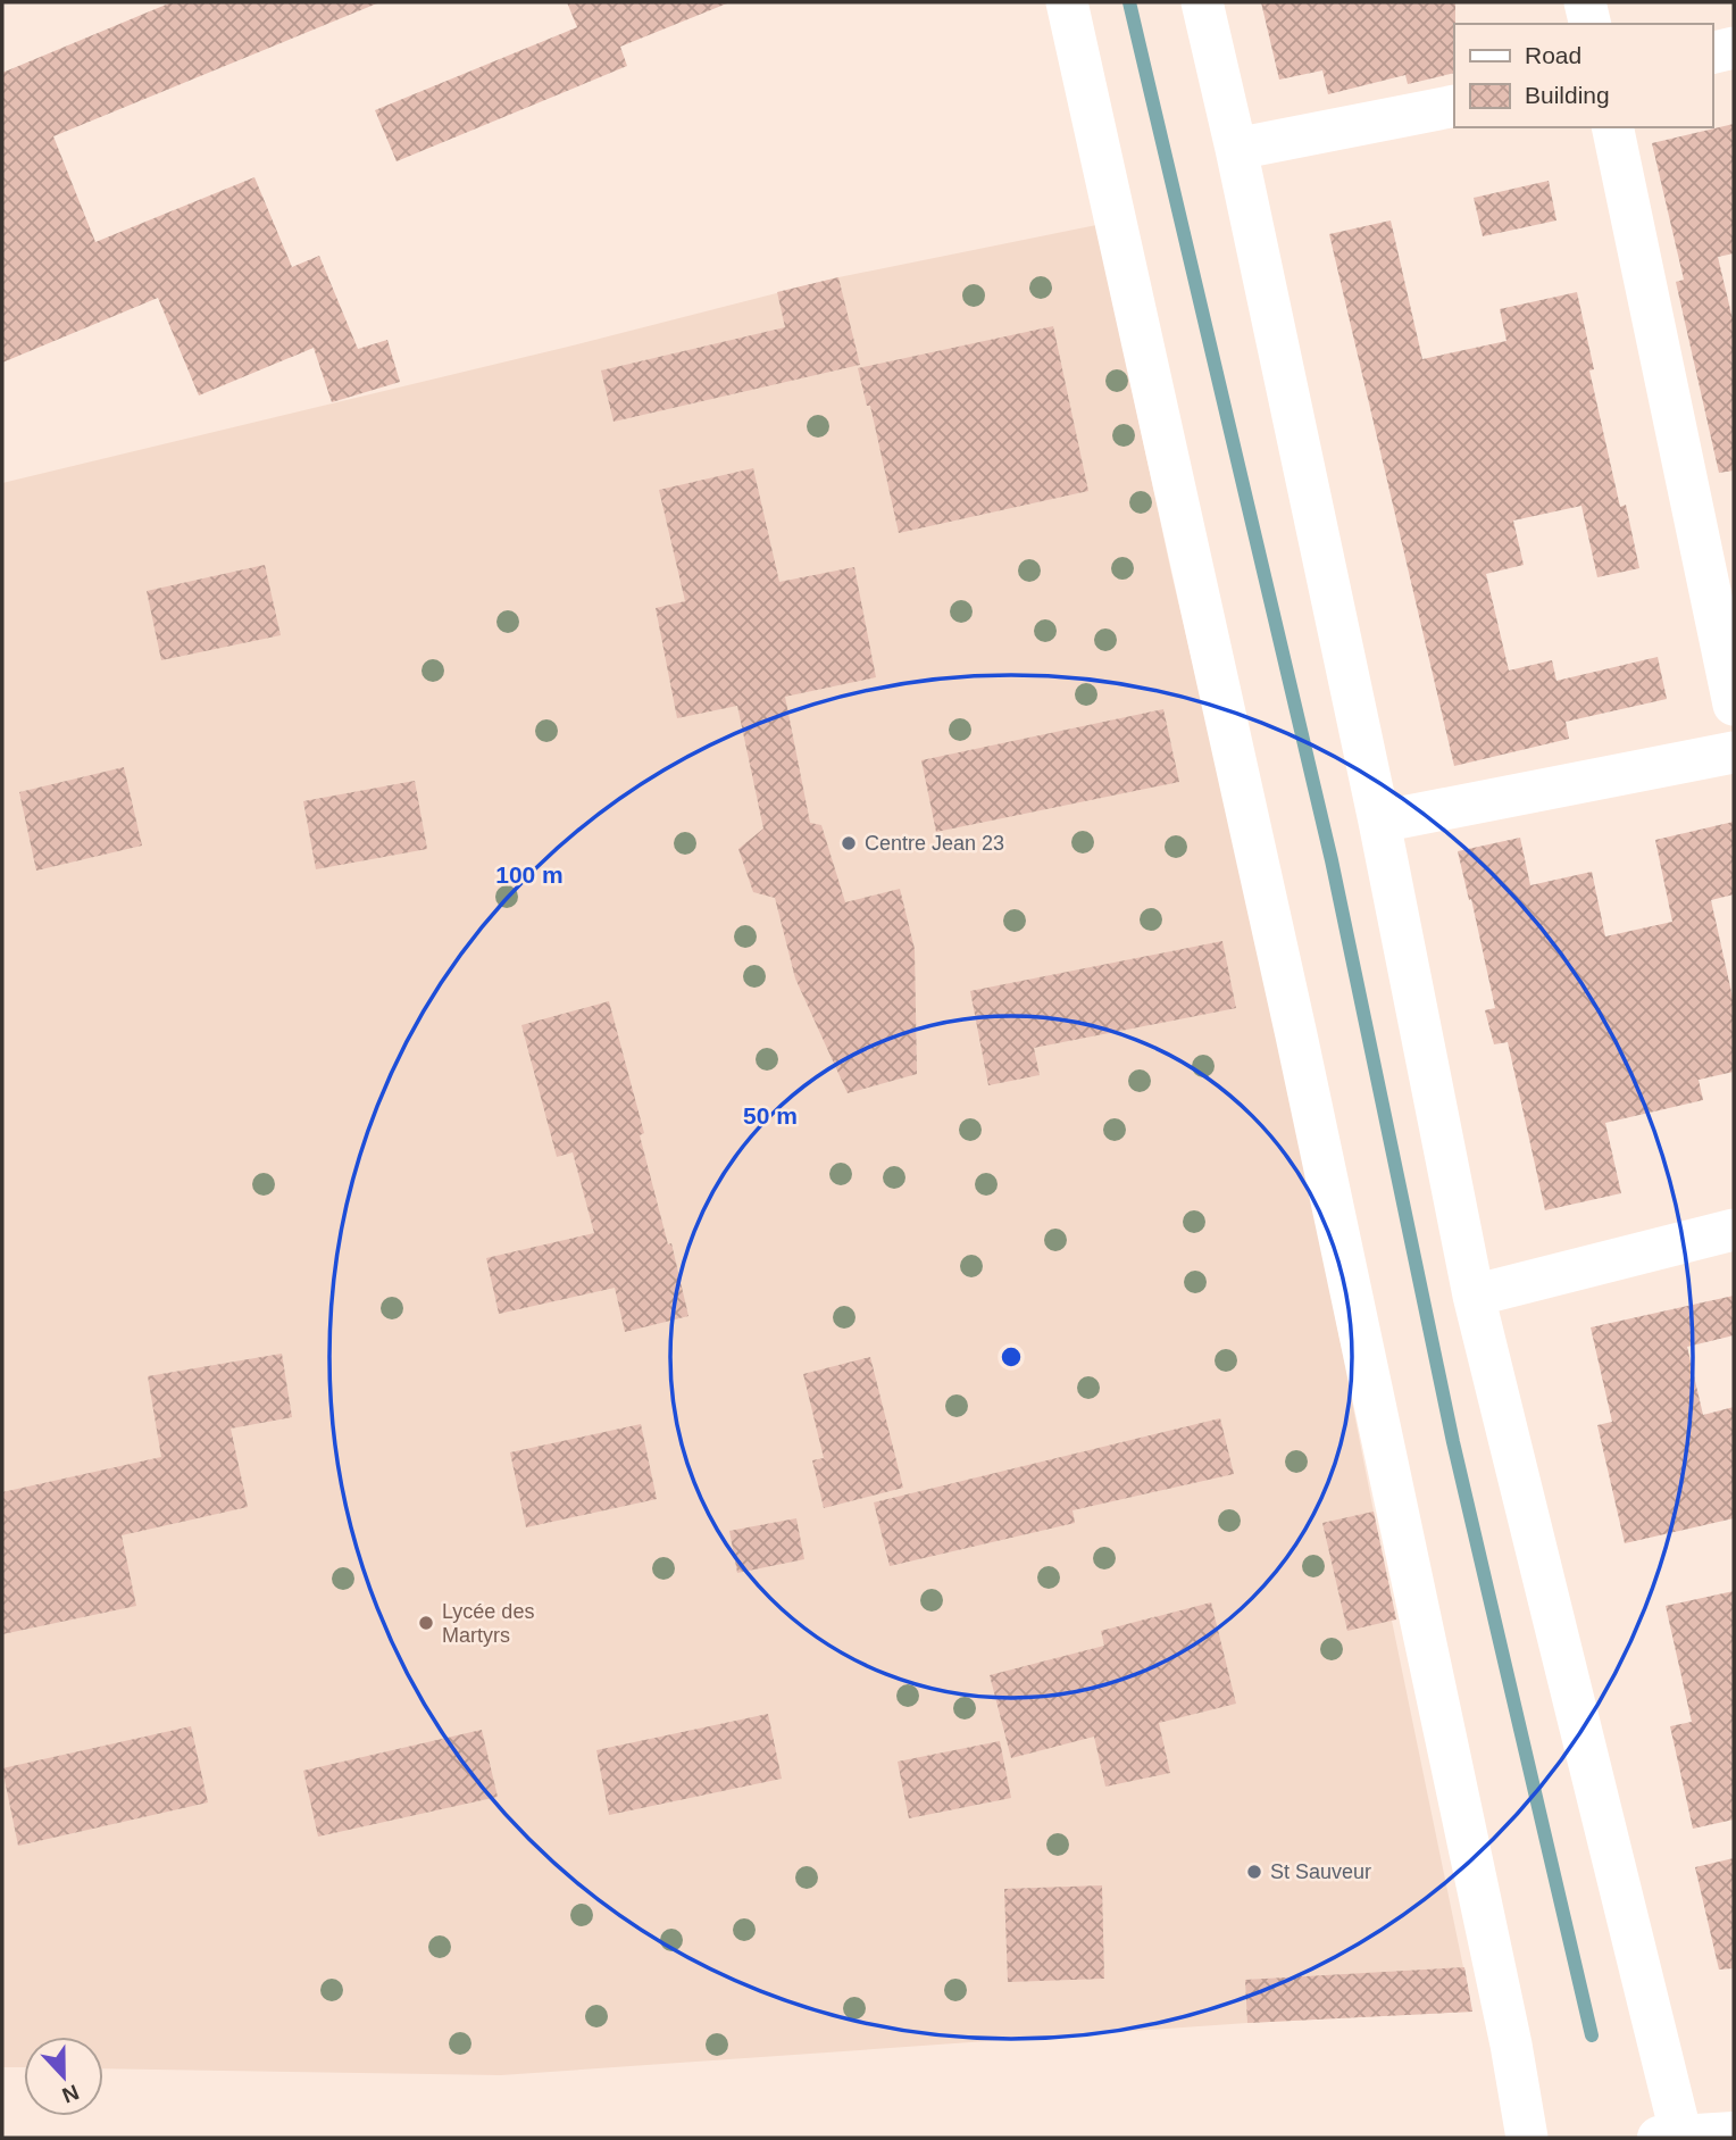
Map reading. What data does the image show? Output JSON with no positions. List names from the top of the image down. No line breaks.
{"places":["Centre Jean 23","Lycée des Martyrs","St Sauveur"],"legend":["Road","Building"],"north":"bottom","rings":["100 m","50 m"]}
